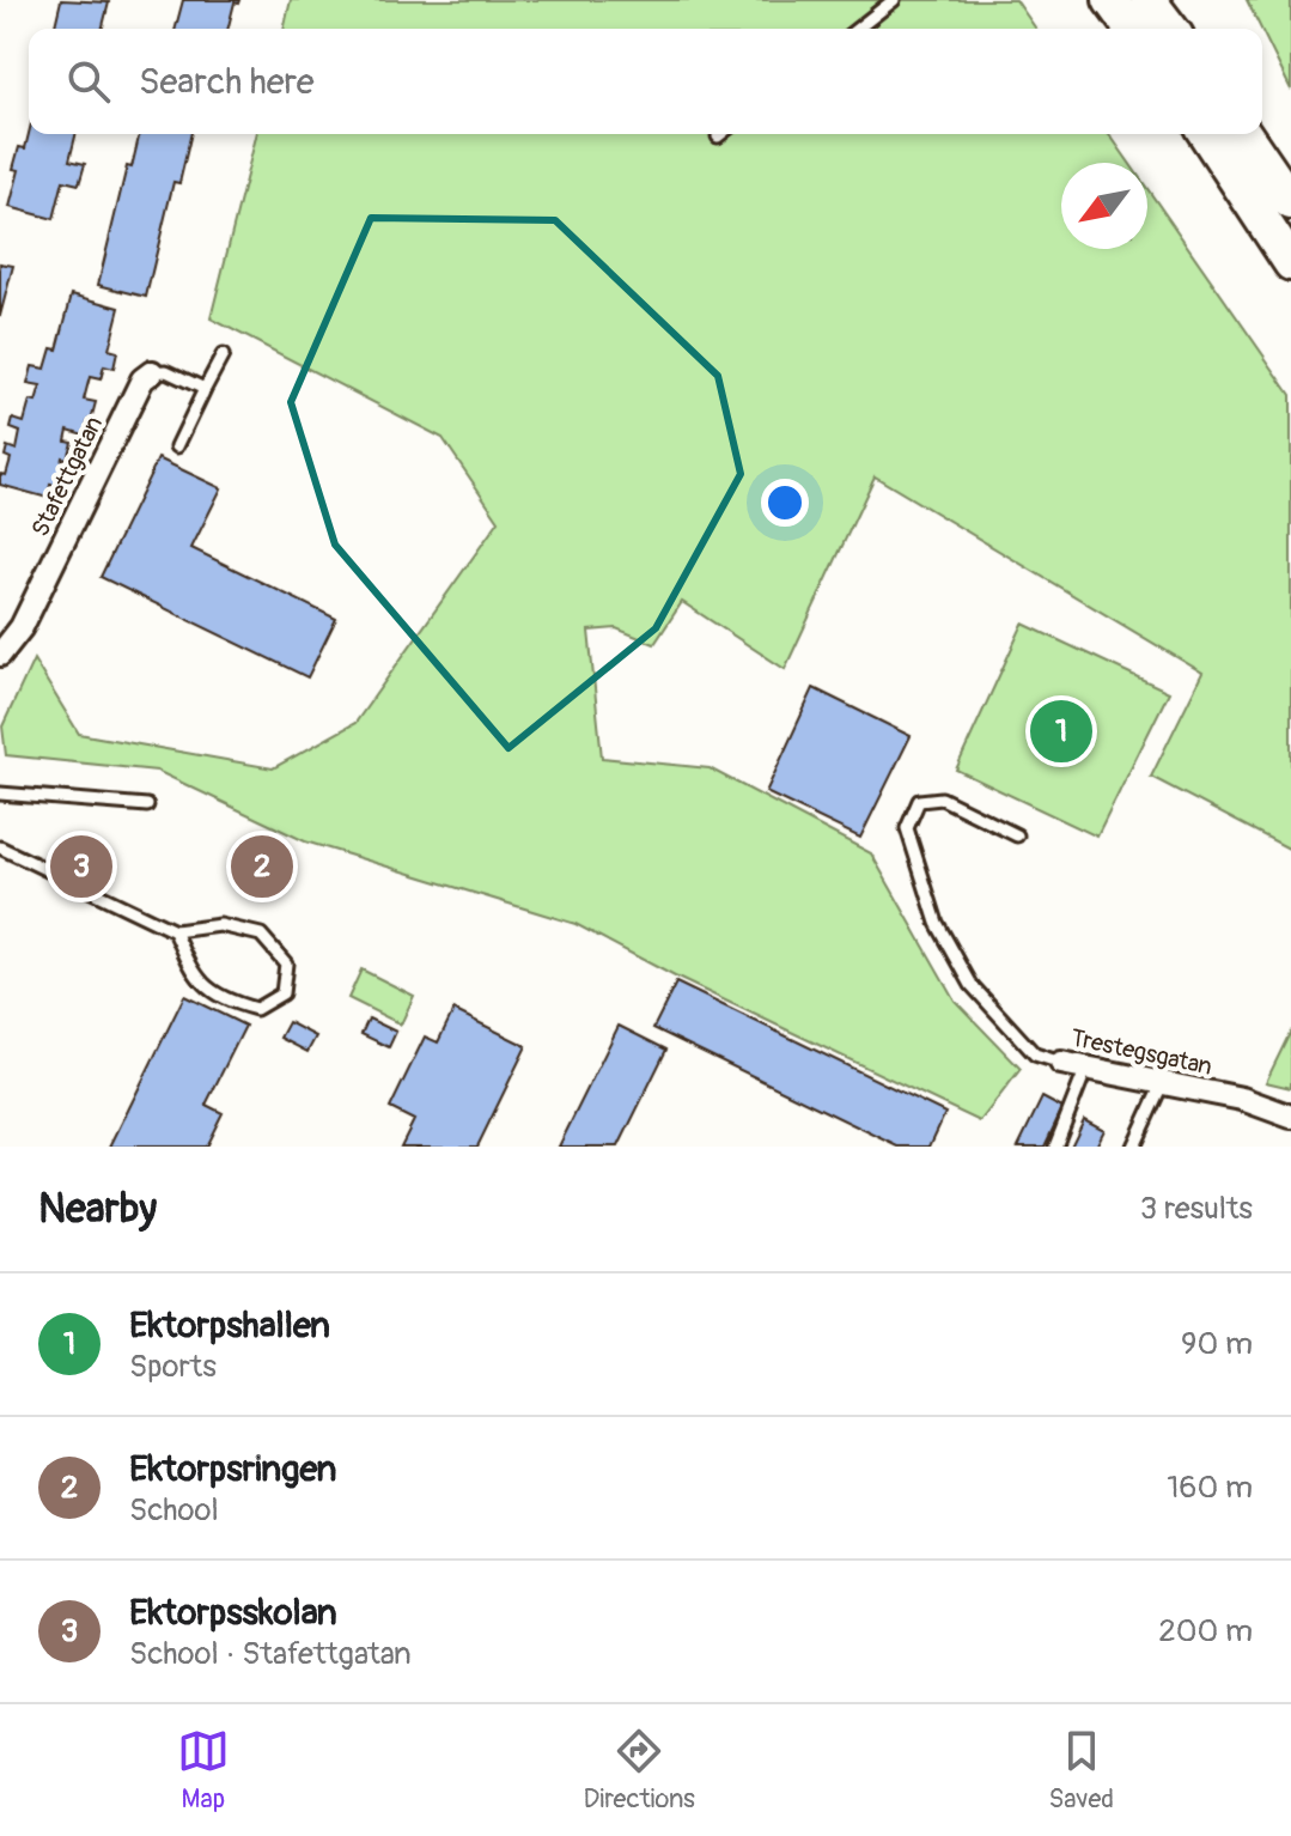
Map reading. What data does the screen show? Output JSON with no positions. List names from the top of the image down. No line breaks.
{"streets":{"street":["Stafettgatan","Trestegsgatan"]},"north":"bottom left","page":{"search":"Search here","pins":["1","2","3"],"heading":["Nearby","3 results"],"list":[{"mark":"1","name":"Ektorpshallen","note":"Sports","value":"90 m"},{"mark":"2","name":"Ektorpsringen","note":"School","value":"160 m"},{"mark":"3","name":"Ektorpsskolan","note":"School · Stafettgatan","value":"200 m"}],"nav":["Map","Directions","Saved"]}}
